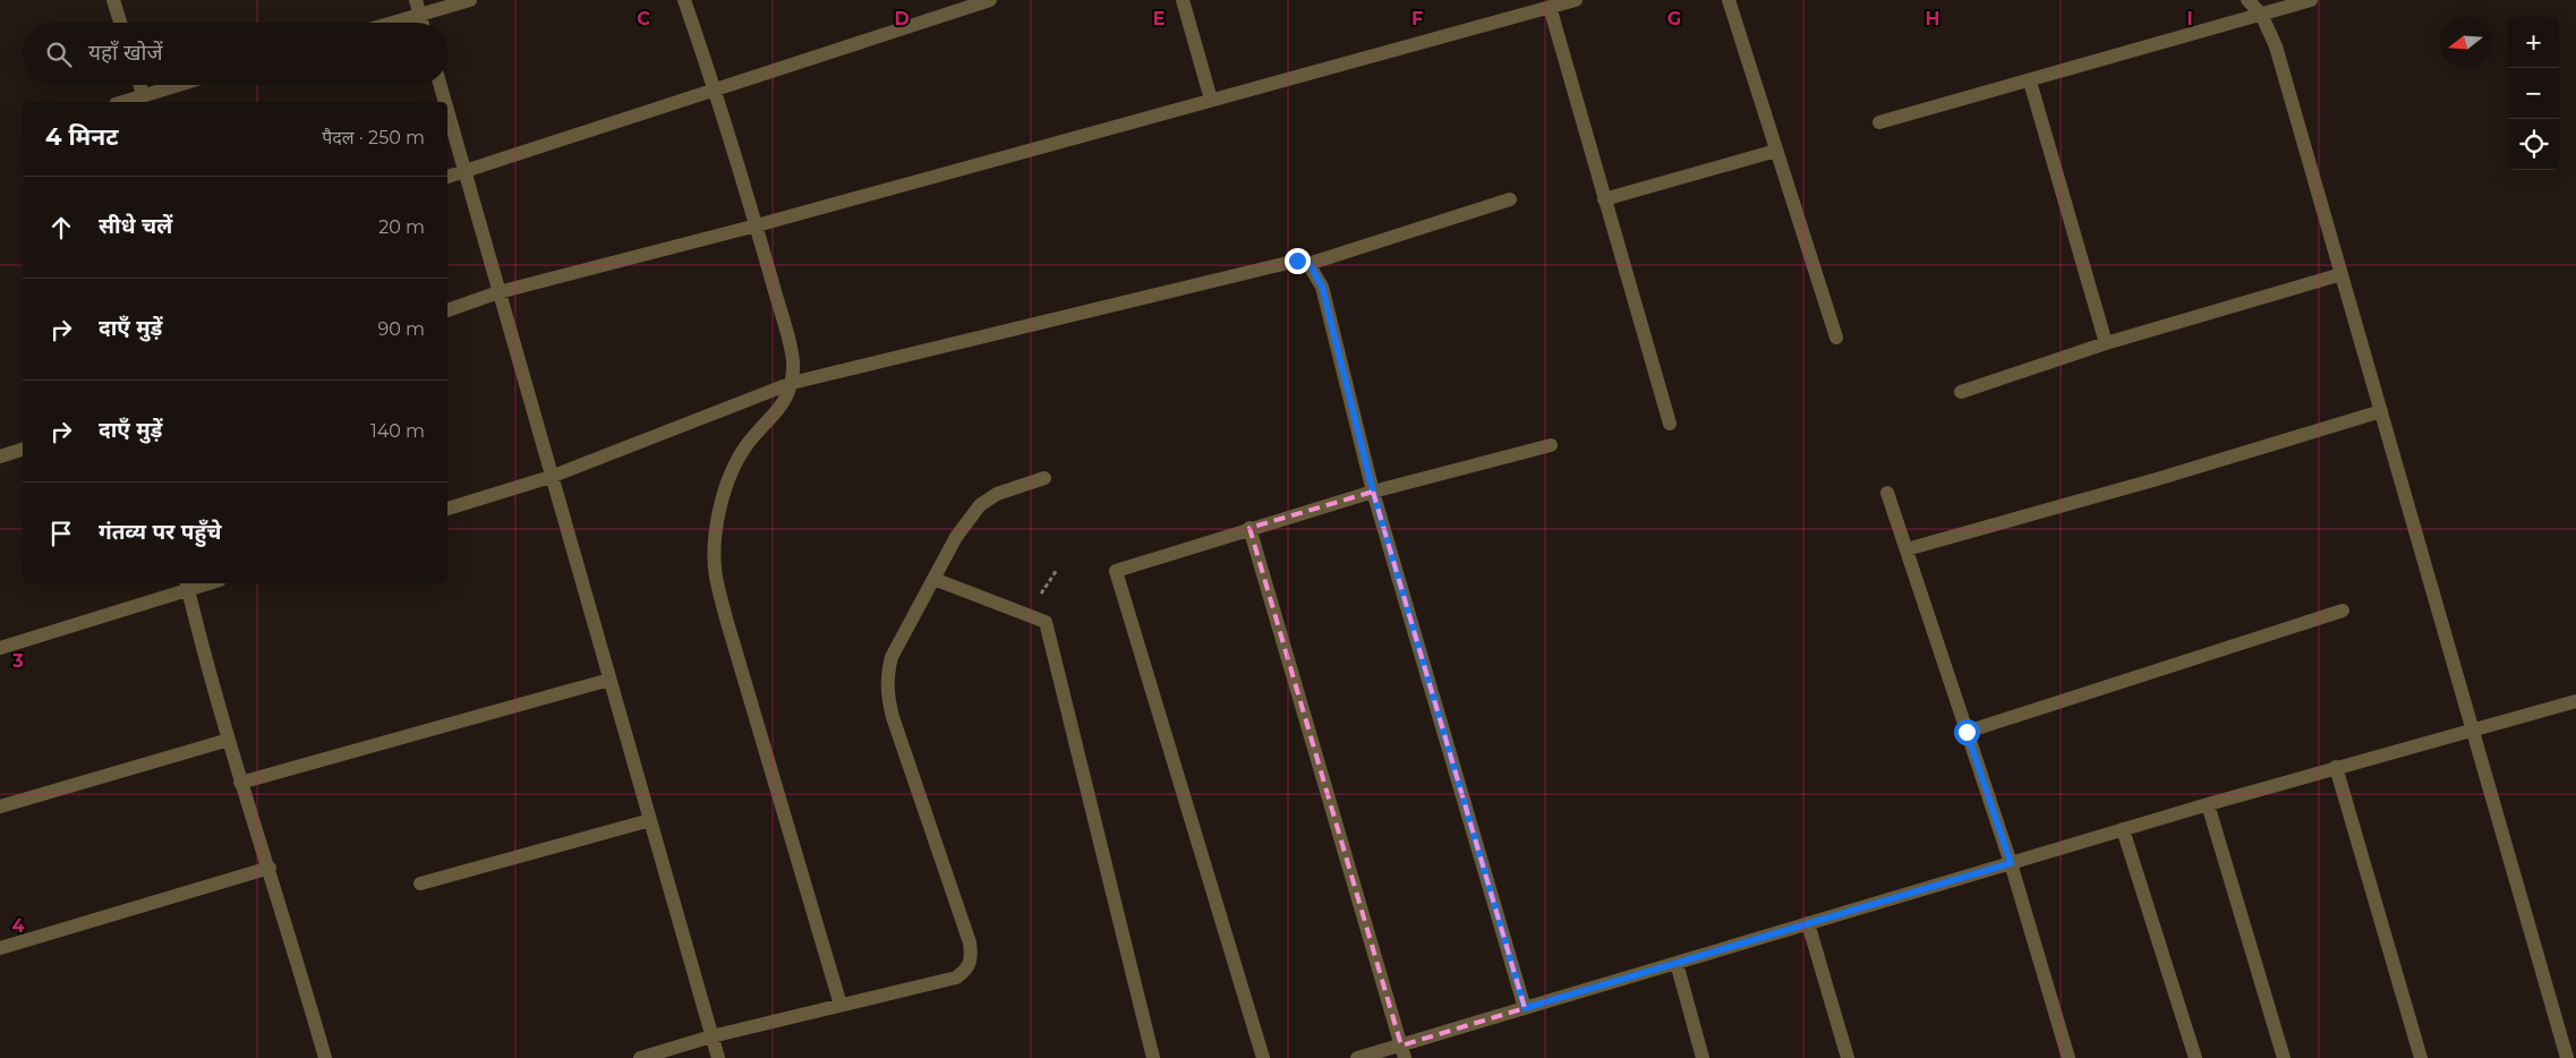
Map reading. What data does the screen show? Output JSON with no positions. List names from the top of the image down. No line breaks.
{"north":"left","page":{"map_buttons":["+","−"],"search":"यहाँ खोजें","heading":["4 मिनट","पैदल · 250 m"],"list":[["सीधे चलें","20 m"],["दाएँ मुड़ें","90 m"],["दाएँ मुड़ें","140 m"],"गंतव्य पर पहुँचे"]},"grid":{"columns":["C","D","E","F","G","H","I"],"rows":["3","4"]}}
